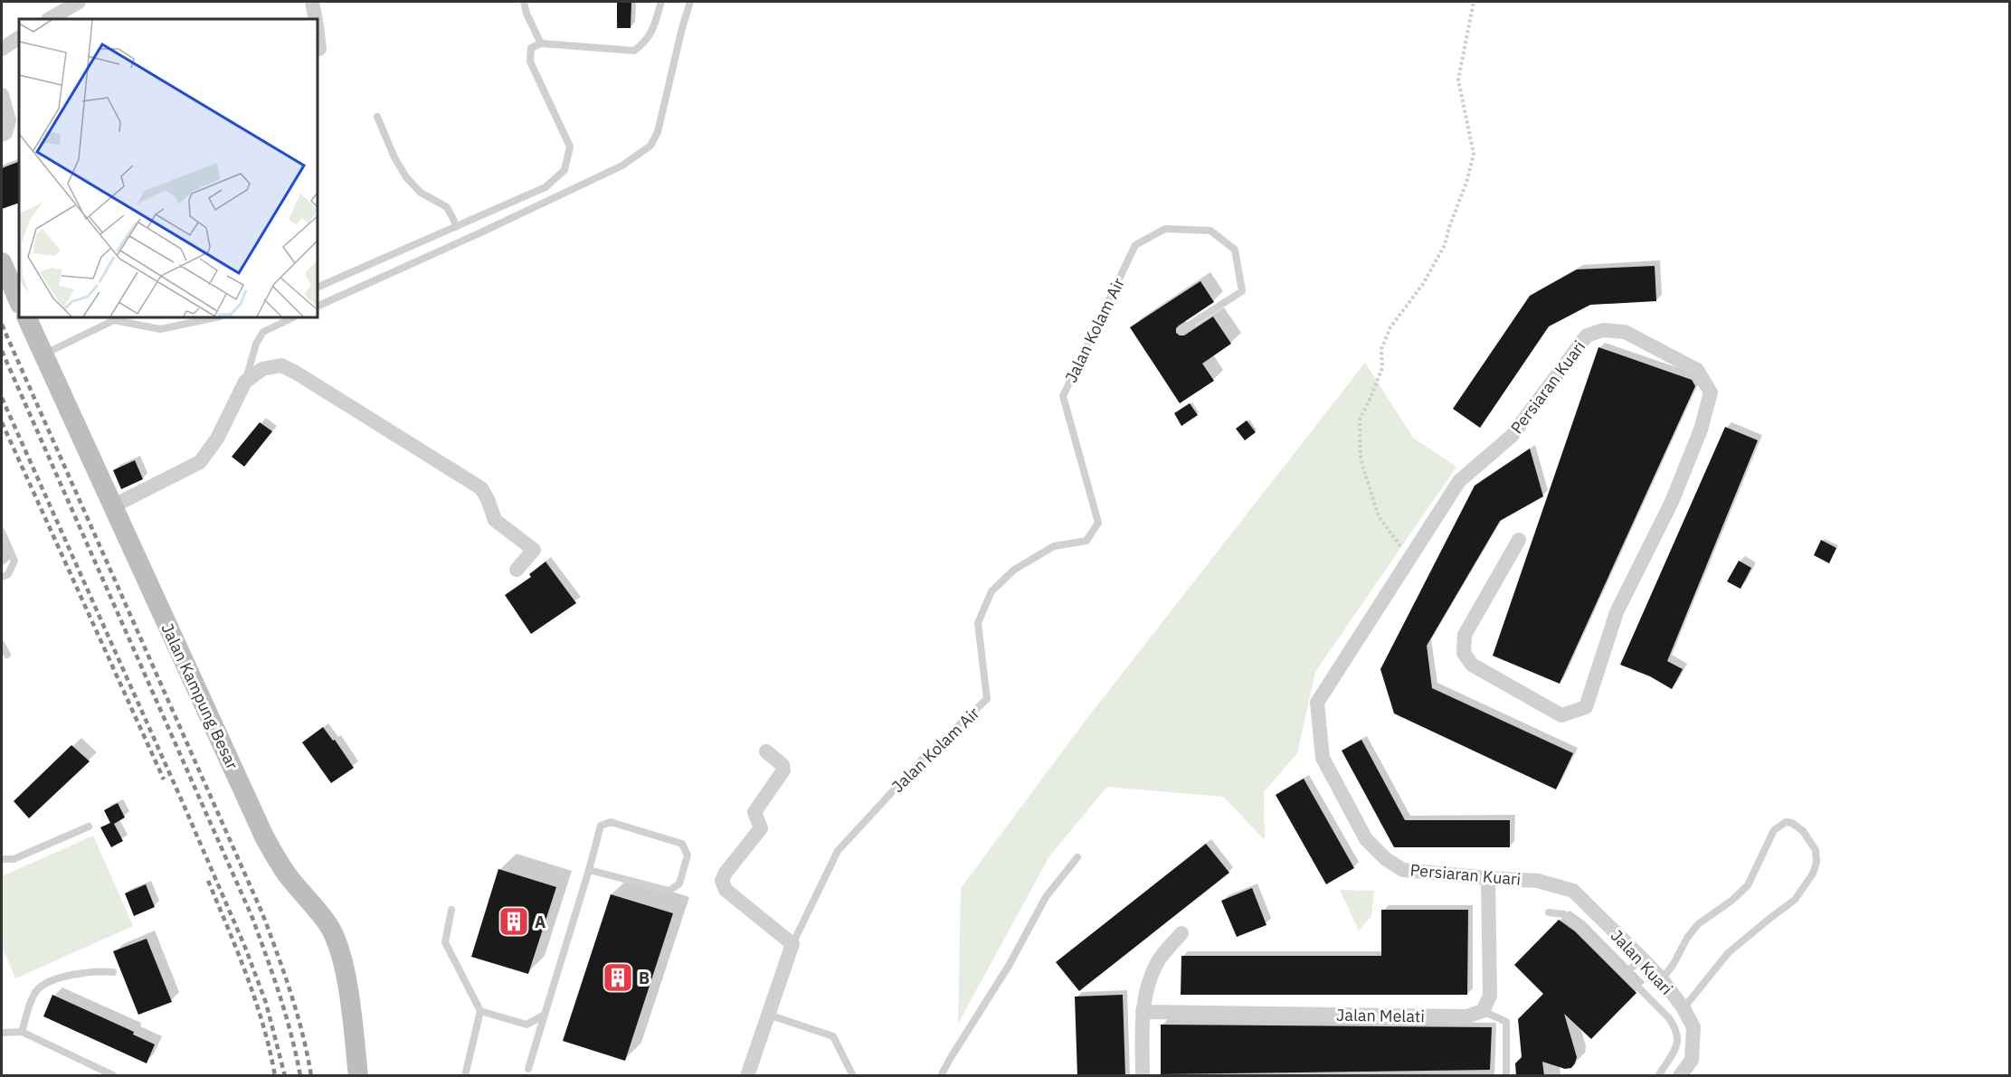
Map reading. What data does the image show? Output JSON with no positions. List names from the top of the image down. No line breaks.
{"streets":{"street":["Jalan Kolam Air","Persiaran Kuari","Jalan Kampung Besar","Jalan Kuari","Jalan Melati"]},"crossings":[["Persiaran Kuari","Jalan Kuari"]],"places":{"building":["A","B"]}}
